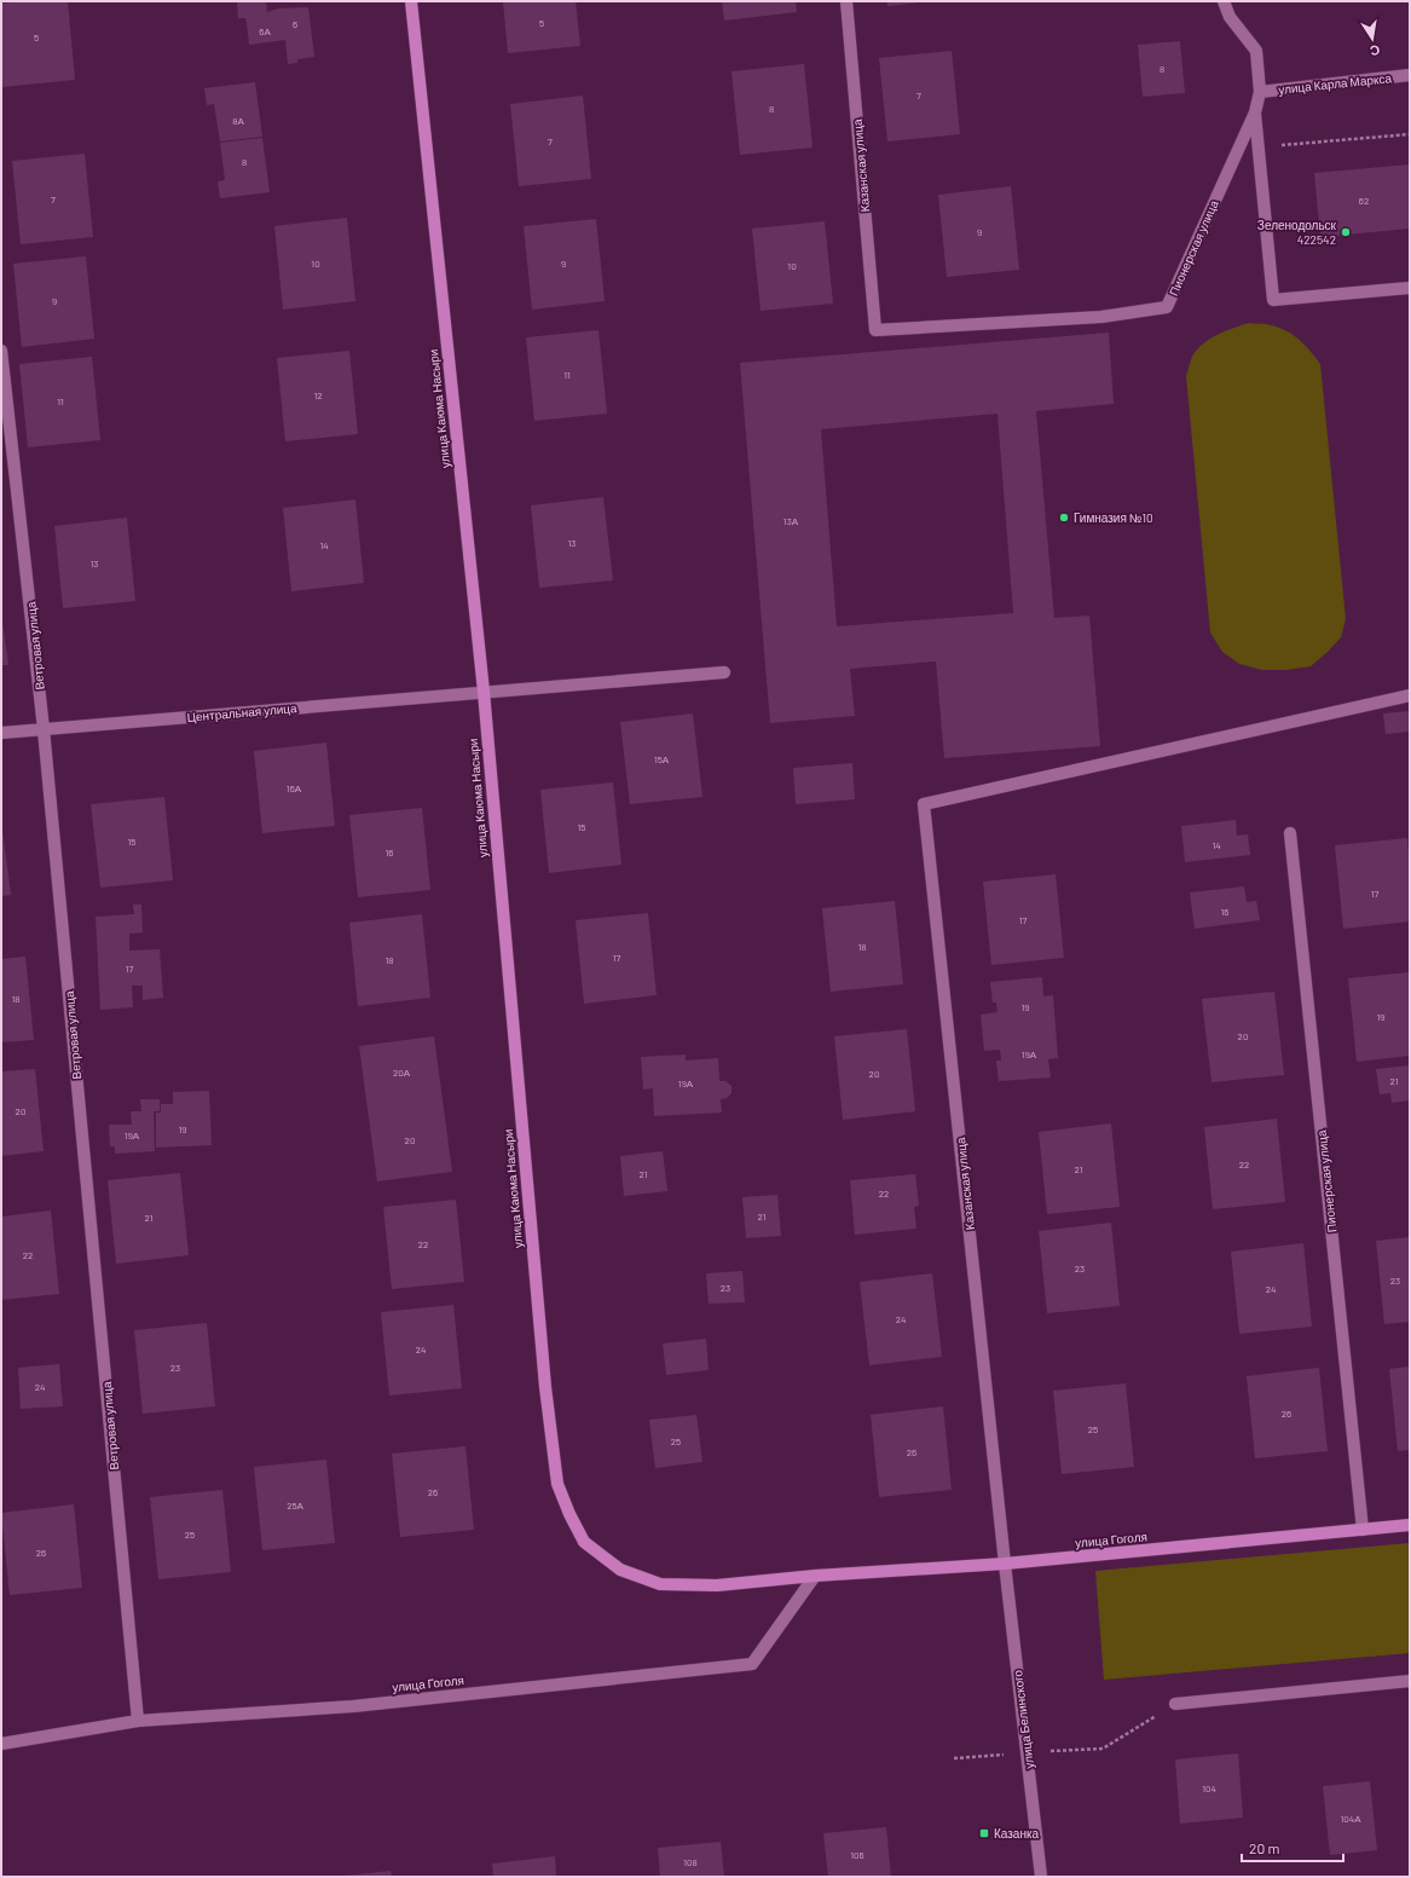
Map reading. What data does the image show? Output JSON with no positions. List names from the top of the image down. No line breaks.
{"streets":{"main road":["улица Каюма Насыри","улица Гоголя"],"street":["улица Карла Маркса","Казанская улица","Пионерская улица","Ветровая улица","Центральная улица","улица Белинского"]},"crossings":[["улица Карла Маркса","Пионерская улица"],["Казанская улица","Пионерская улица"],["Казанская улица","улица Гоголя"],["Казанская улица","улица Белинского"],["Пионерская улица","улица Гоголя"],["улица Каюма Насыри","Центральная улица"],["улица Каюма Насыри","улица Гоголя"],["Ветровая улица","Центральная улица"],["Ветровая улица","улица Гоголя"],["улица Гоголя","улица Белинского"]],"places":{"other":["Зеленодольск 422542","Гимназия №10"],"transit":["Казанка"]},"house_numbers":["5","6","6А","5","8","7","8","8А","7","8","7","62","9","10","9","10","9","11","12","11","13А","13","14","13","15А","16А","15","15","14","16","17","16","17","18","17","18","17","18","19","19","20","19А","20А","20","21","19А","20","19","19А","20","22","21","21","22","21","21","22","22","23","23","23","24","24","24","23","24","26","25","25","26","26","25А","25","26","104","104А","106","108"],"scale_bar":"20 m","north":"bottom"}
